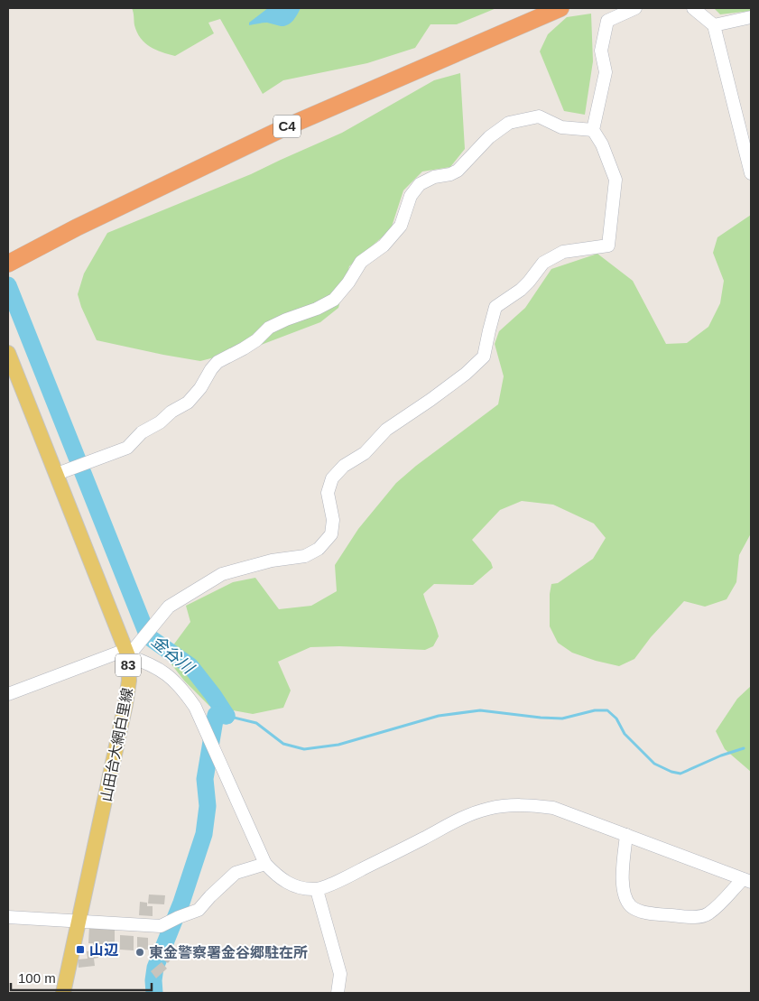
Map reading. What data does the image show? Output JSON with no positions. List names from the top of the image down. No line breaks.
{"streets":{"highway":["C4"],"main road":["83","山田台大網白里線"]},"water":["金谷川"],"places":{"transit":["山辺"],"other":["東金警察署金谷郷駐在所"]},"scale_bar":"100 m"}
